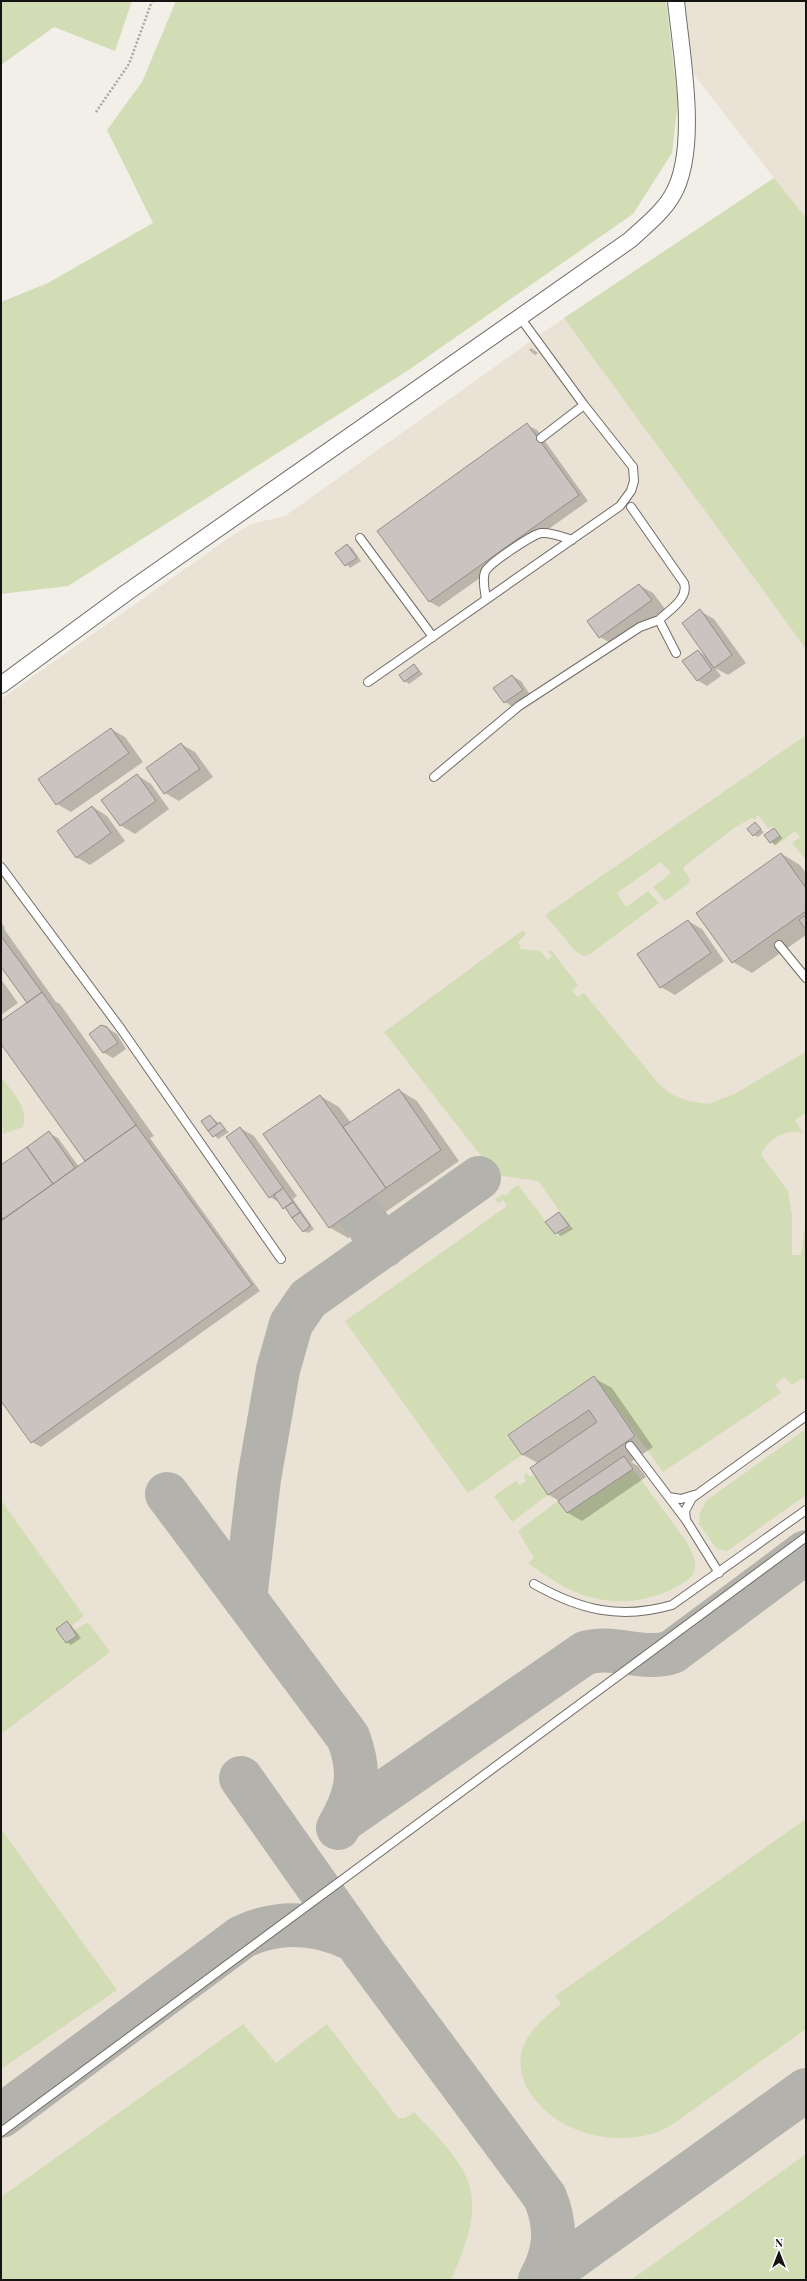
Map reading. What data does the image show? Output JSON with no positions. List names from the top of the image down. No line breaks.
{"north":"top"}
